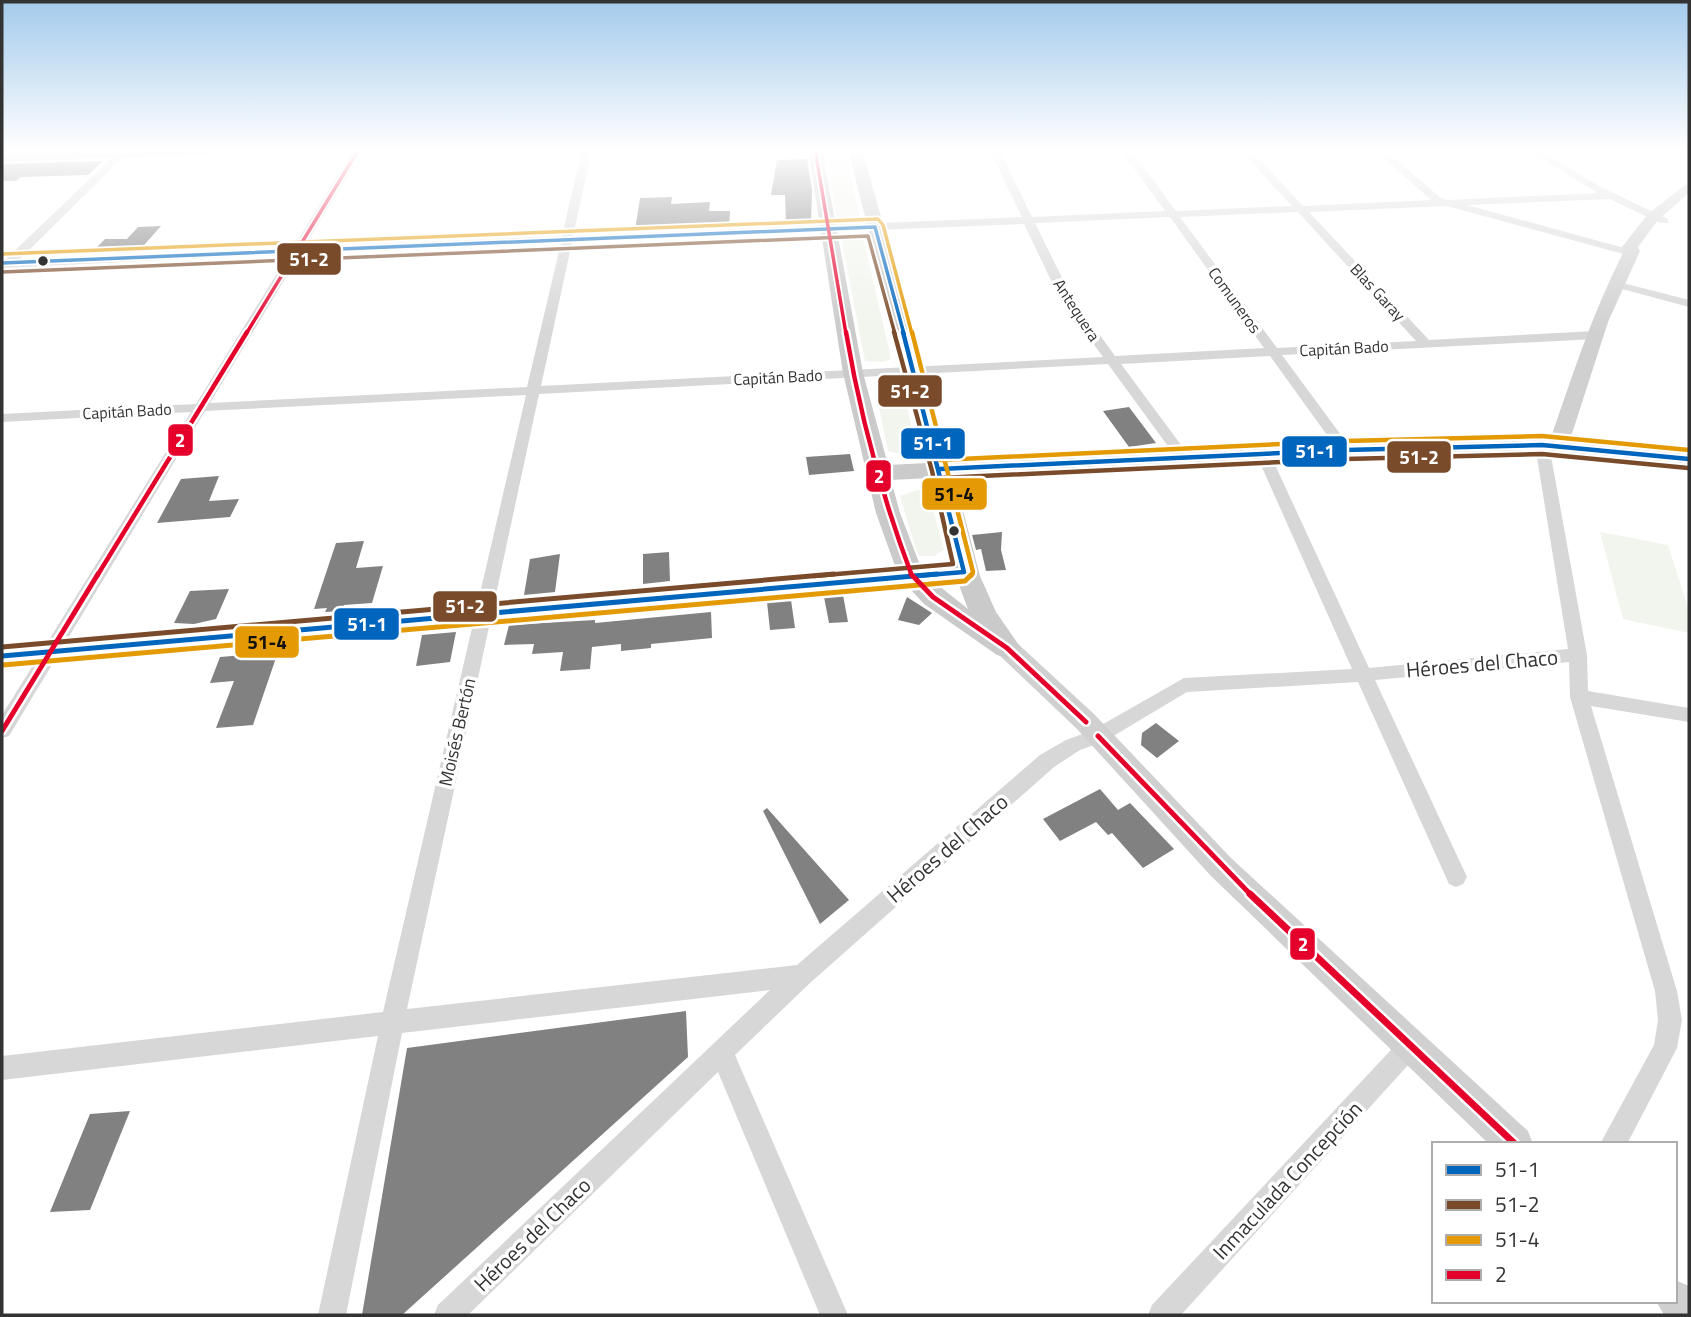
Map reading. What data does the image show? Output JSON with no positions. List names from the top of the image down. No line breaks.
{"streets":{"street":["Blas Garay","Comuneros","Antequera","Capitán Bado","Héroes del Chaco","Moisés Bertón","Inmaculada Concepción"]},"crossings":[["Blas Garay","Capitán Bado"],["Comuneros","Capitán Bado"],["Antequera","Capitán Bado"],["Capitán Bado","Moisés Bertón"]],"lines":["transit line 2","transit line 51-4","transit line 51-1","transit line 51-2"],"legend":["51-1","51-2","51-4","2"]}
